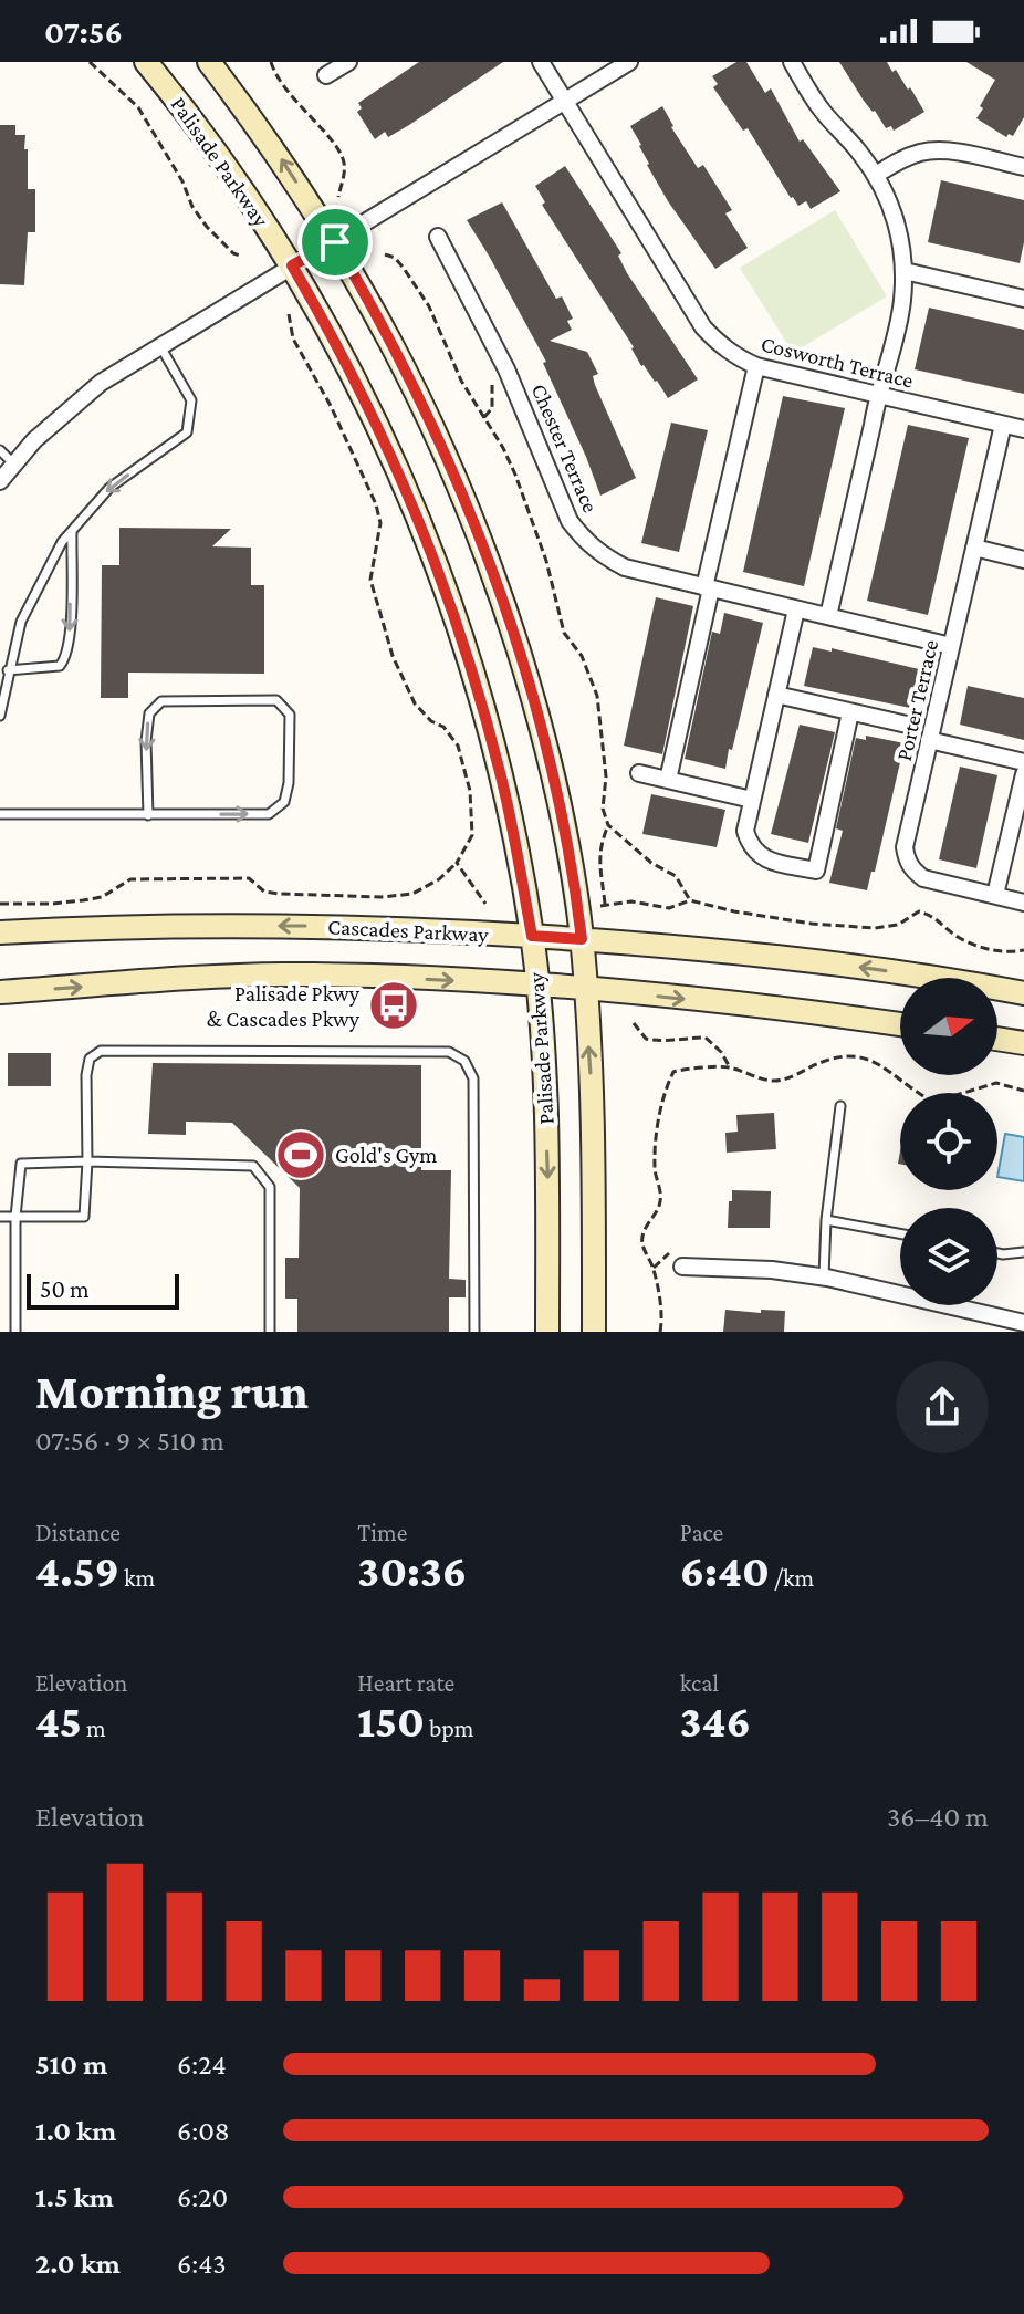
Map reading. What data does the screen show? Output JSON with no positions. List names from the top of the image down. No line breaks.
{"streets":{"main road":["Palisade Parkway","Cascades Parkway"],"street":["Cosworth Terrace","Chester Terrace","Porter Terrace"]},"crossings":[["Palisade Parkway","Cascades Parkway"],["Cosworth Terrace","Porter Terrace"],["Chester Terrace","Porter Terrace"]],"places":{"bus stop":["Palisade Pkwy & Cascades Pkwy"],"sports":["Gold's Gym"]},"scale_bar":"50 m","north":"right","page":{"status":"07:56","scale":"50 m","heading":["Morning run","07:56 · 9 × 510 m"],"stats":[["Distance","4.59 km"],["Time","30:36"],["Pace","6:40 /km"],["Elevation","45 m"],["Heart rate","150 bpm"],["kcal","346"]],"chart":["Elevation","36–40 m"],"list":[{"name":"510 m","note":"6:24"},{"name":"1.0 km","note":"6:08"},{"name":"1.5 km","note":"6:20"},{"name":"2.0 km","note":"6:43"}]}}
